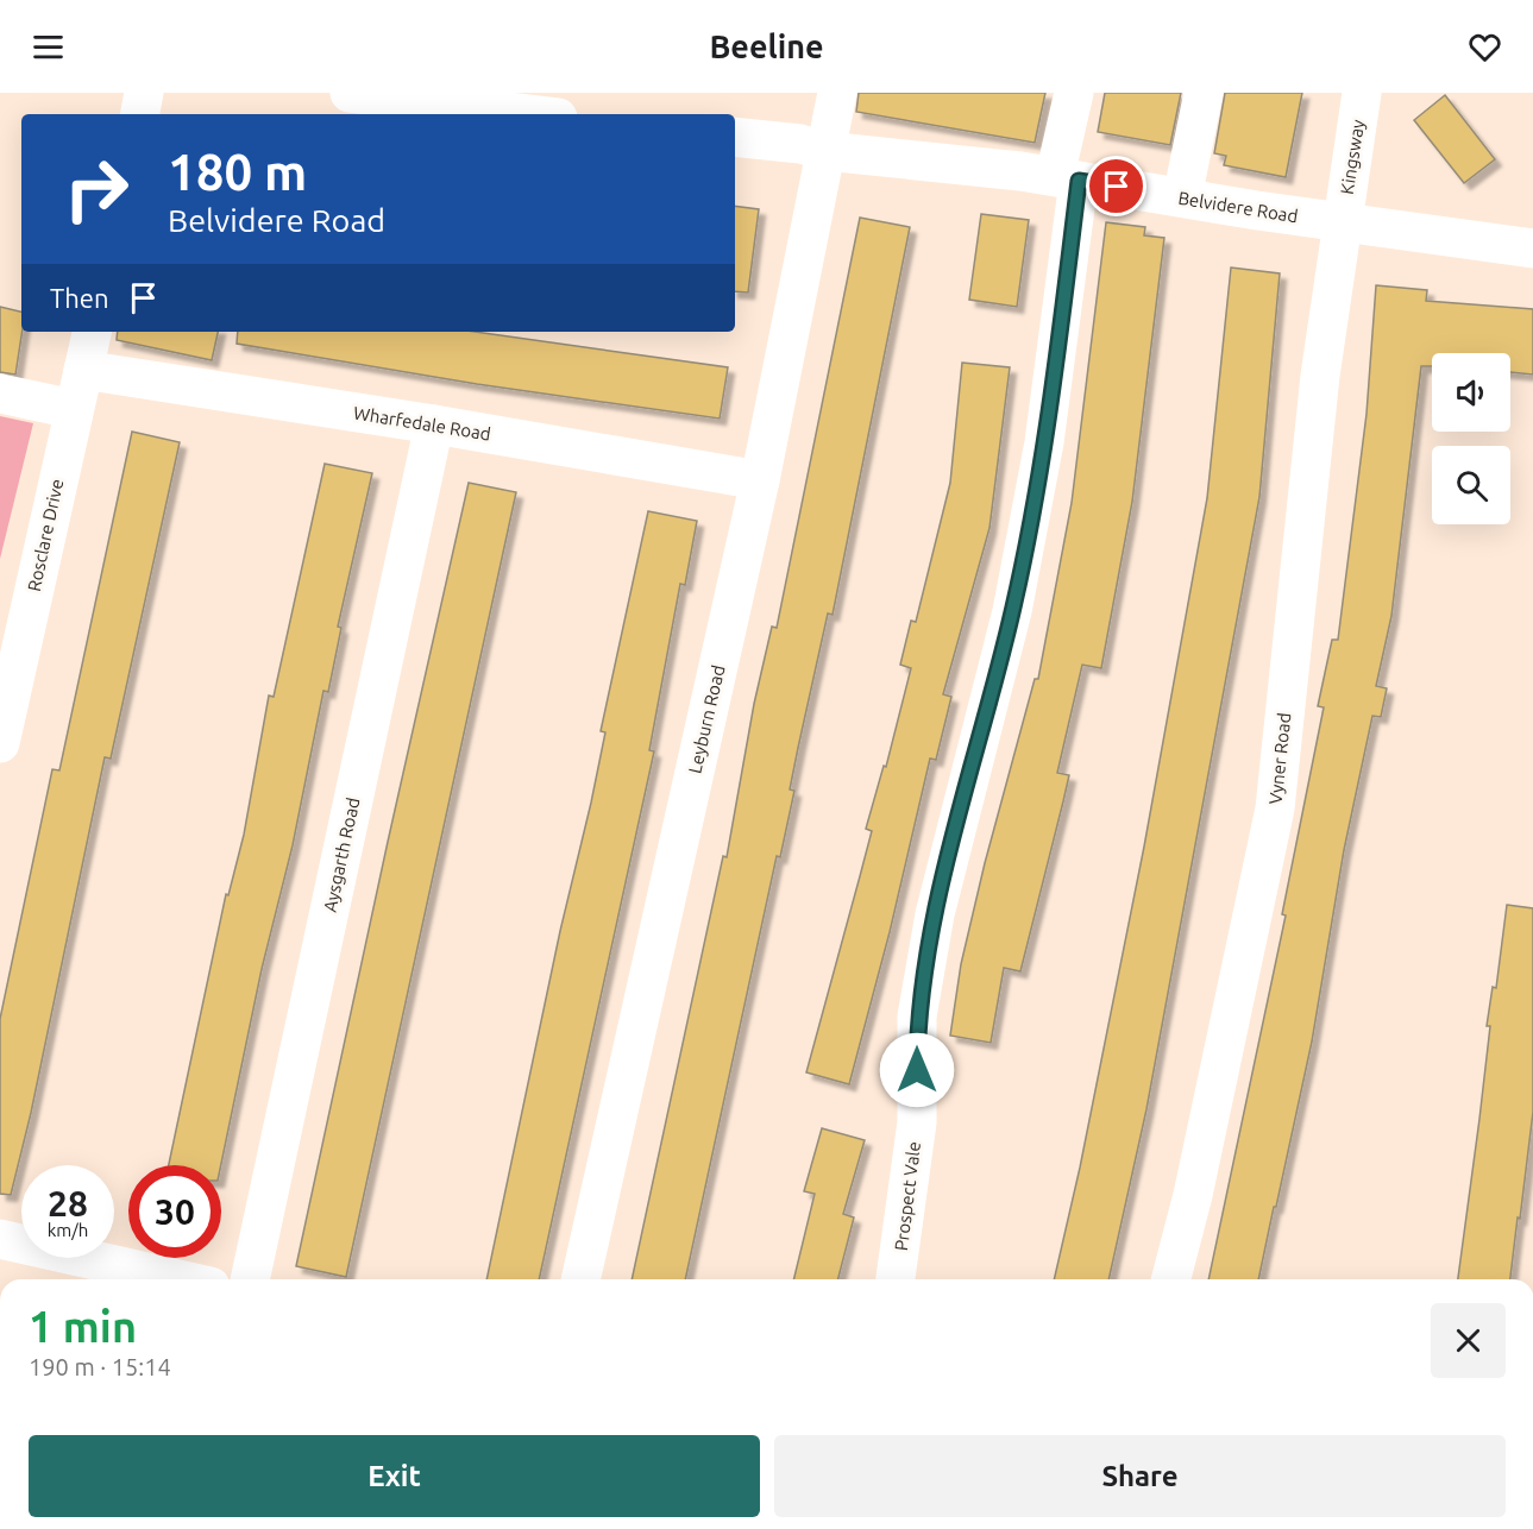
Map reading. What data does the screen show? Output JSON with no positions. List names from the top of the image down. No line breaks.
{"streets":{"street":["Kingsway","Belvidere Road","Wharfedale Road","Rosclare Drive","Leyburn Road","Vyner Road","Aysgarth Road","Prospect Vale"]},"crossings":[["Kingsway","Belvidere Road"],["Kingsway","Vyner Road"],["Belvidere Road","Leyburn Road"],["Belvidere Road","Vyner Road"],["Belvidere Road","Prospect Vale"],["Wharfedale Road","Rosclare Drive"],["Wharfedale Road","Leyburn Road"],["Wharfedale Road","Aysgarth Road"]],"page":{"header":"Beeline","turn":["180 m","Belvidere Road"],"then":"Then","speed":"28 km/h","limit":"30","heading":["1 min","190 m · 15:14"],"buttons":["Exit","Share"]}}
